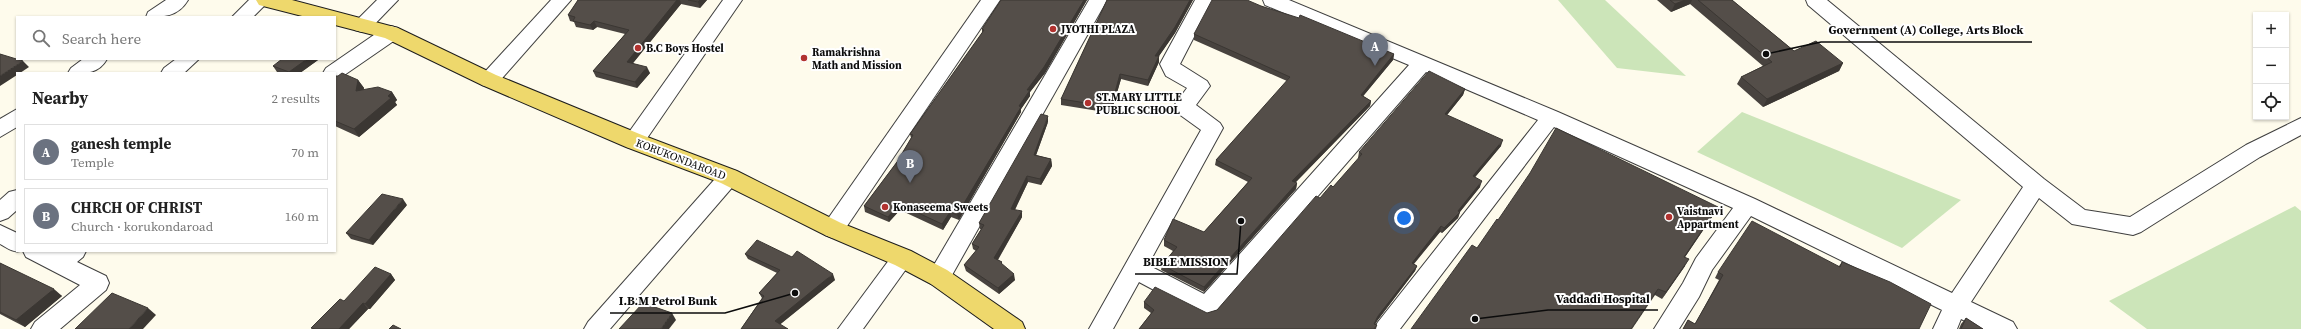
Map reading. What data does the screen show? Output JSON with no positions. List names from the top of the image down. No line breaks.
{"streets":{"main road":["KORUKONDAROAD"]},"places":["JYOTHI PLAZA","B.C Boys Hostel","Government (A) College, Arts Block","Ramakrishna Math and Mission","ST.MARY LITTLE PUBLIC SCHOOL","Konaseema Sweets","Vaistnavi Appartment","BIBLE MISSION","I.B.M Petrol Bunk","Vaddadi Hospital"],"page":{"map_buttons":["+","−"],"search":"Search here","pins":["A","B"],"heading":["Nearby","2 results"],"list":[{"mark":"A","name":"ganesh temple","note":"Temple","value":"70 m"},{"mark":"B","name":"CHRCH OF CHRIST","note":"Church · korukondaroad","value":"160 m"}]}}
